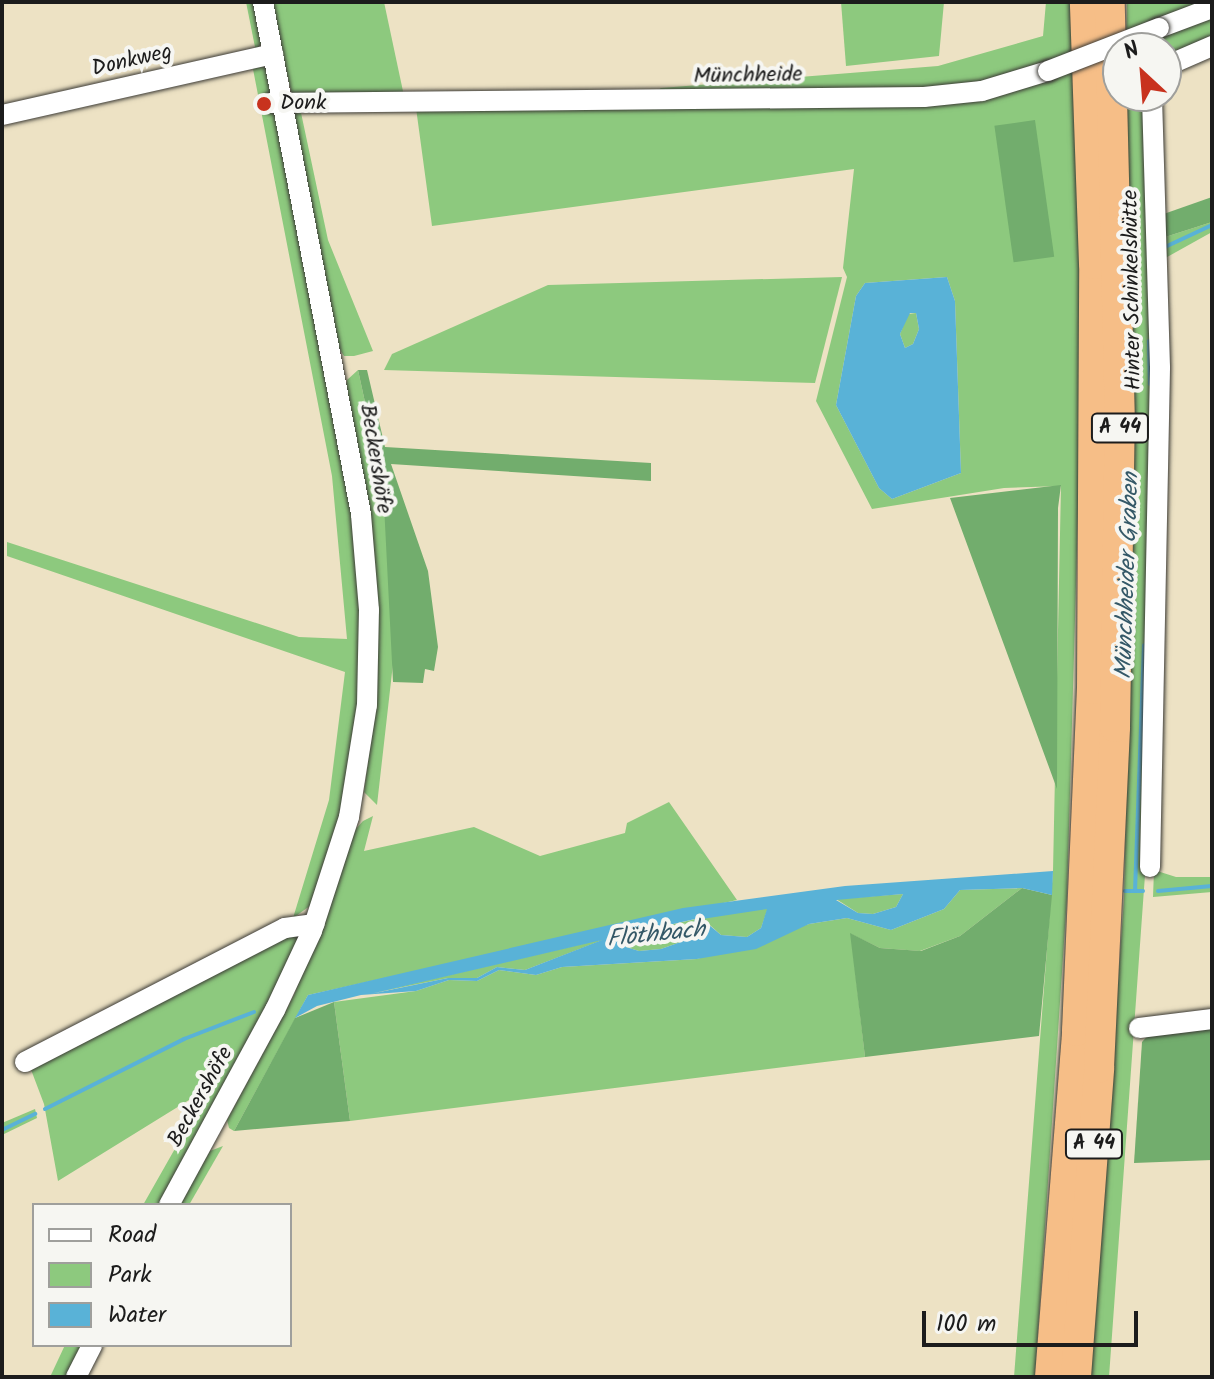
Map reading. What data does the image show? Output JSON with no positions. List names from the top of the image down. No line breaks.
{"streets":{"highway":["A 44"],"street":["Donkweg","Münchheide","Hinter Schinkelshütte","Beckershöfe"]},"crossings":[["Donkweg","Beckershöfe"],["Münchheide","Beckershöfe"]],"water":["Münchheider Graben","Flöthbach"],"places":["Donk"],"legend":["Road","Park","Water"],"scale_bar":"100 m","north":"top left"}
